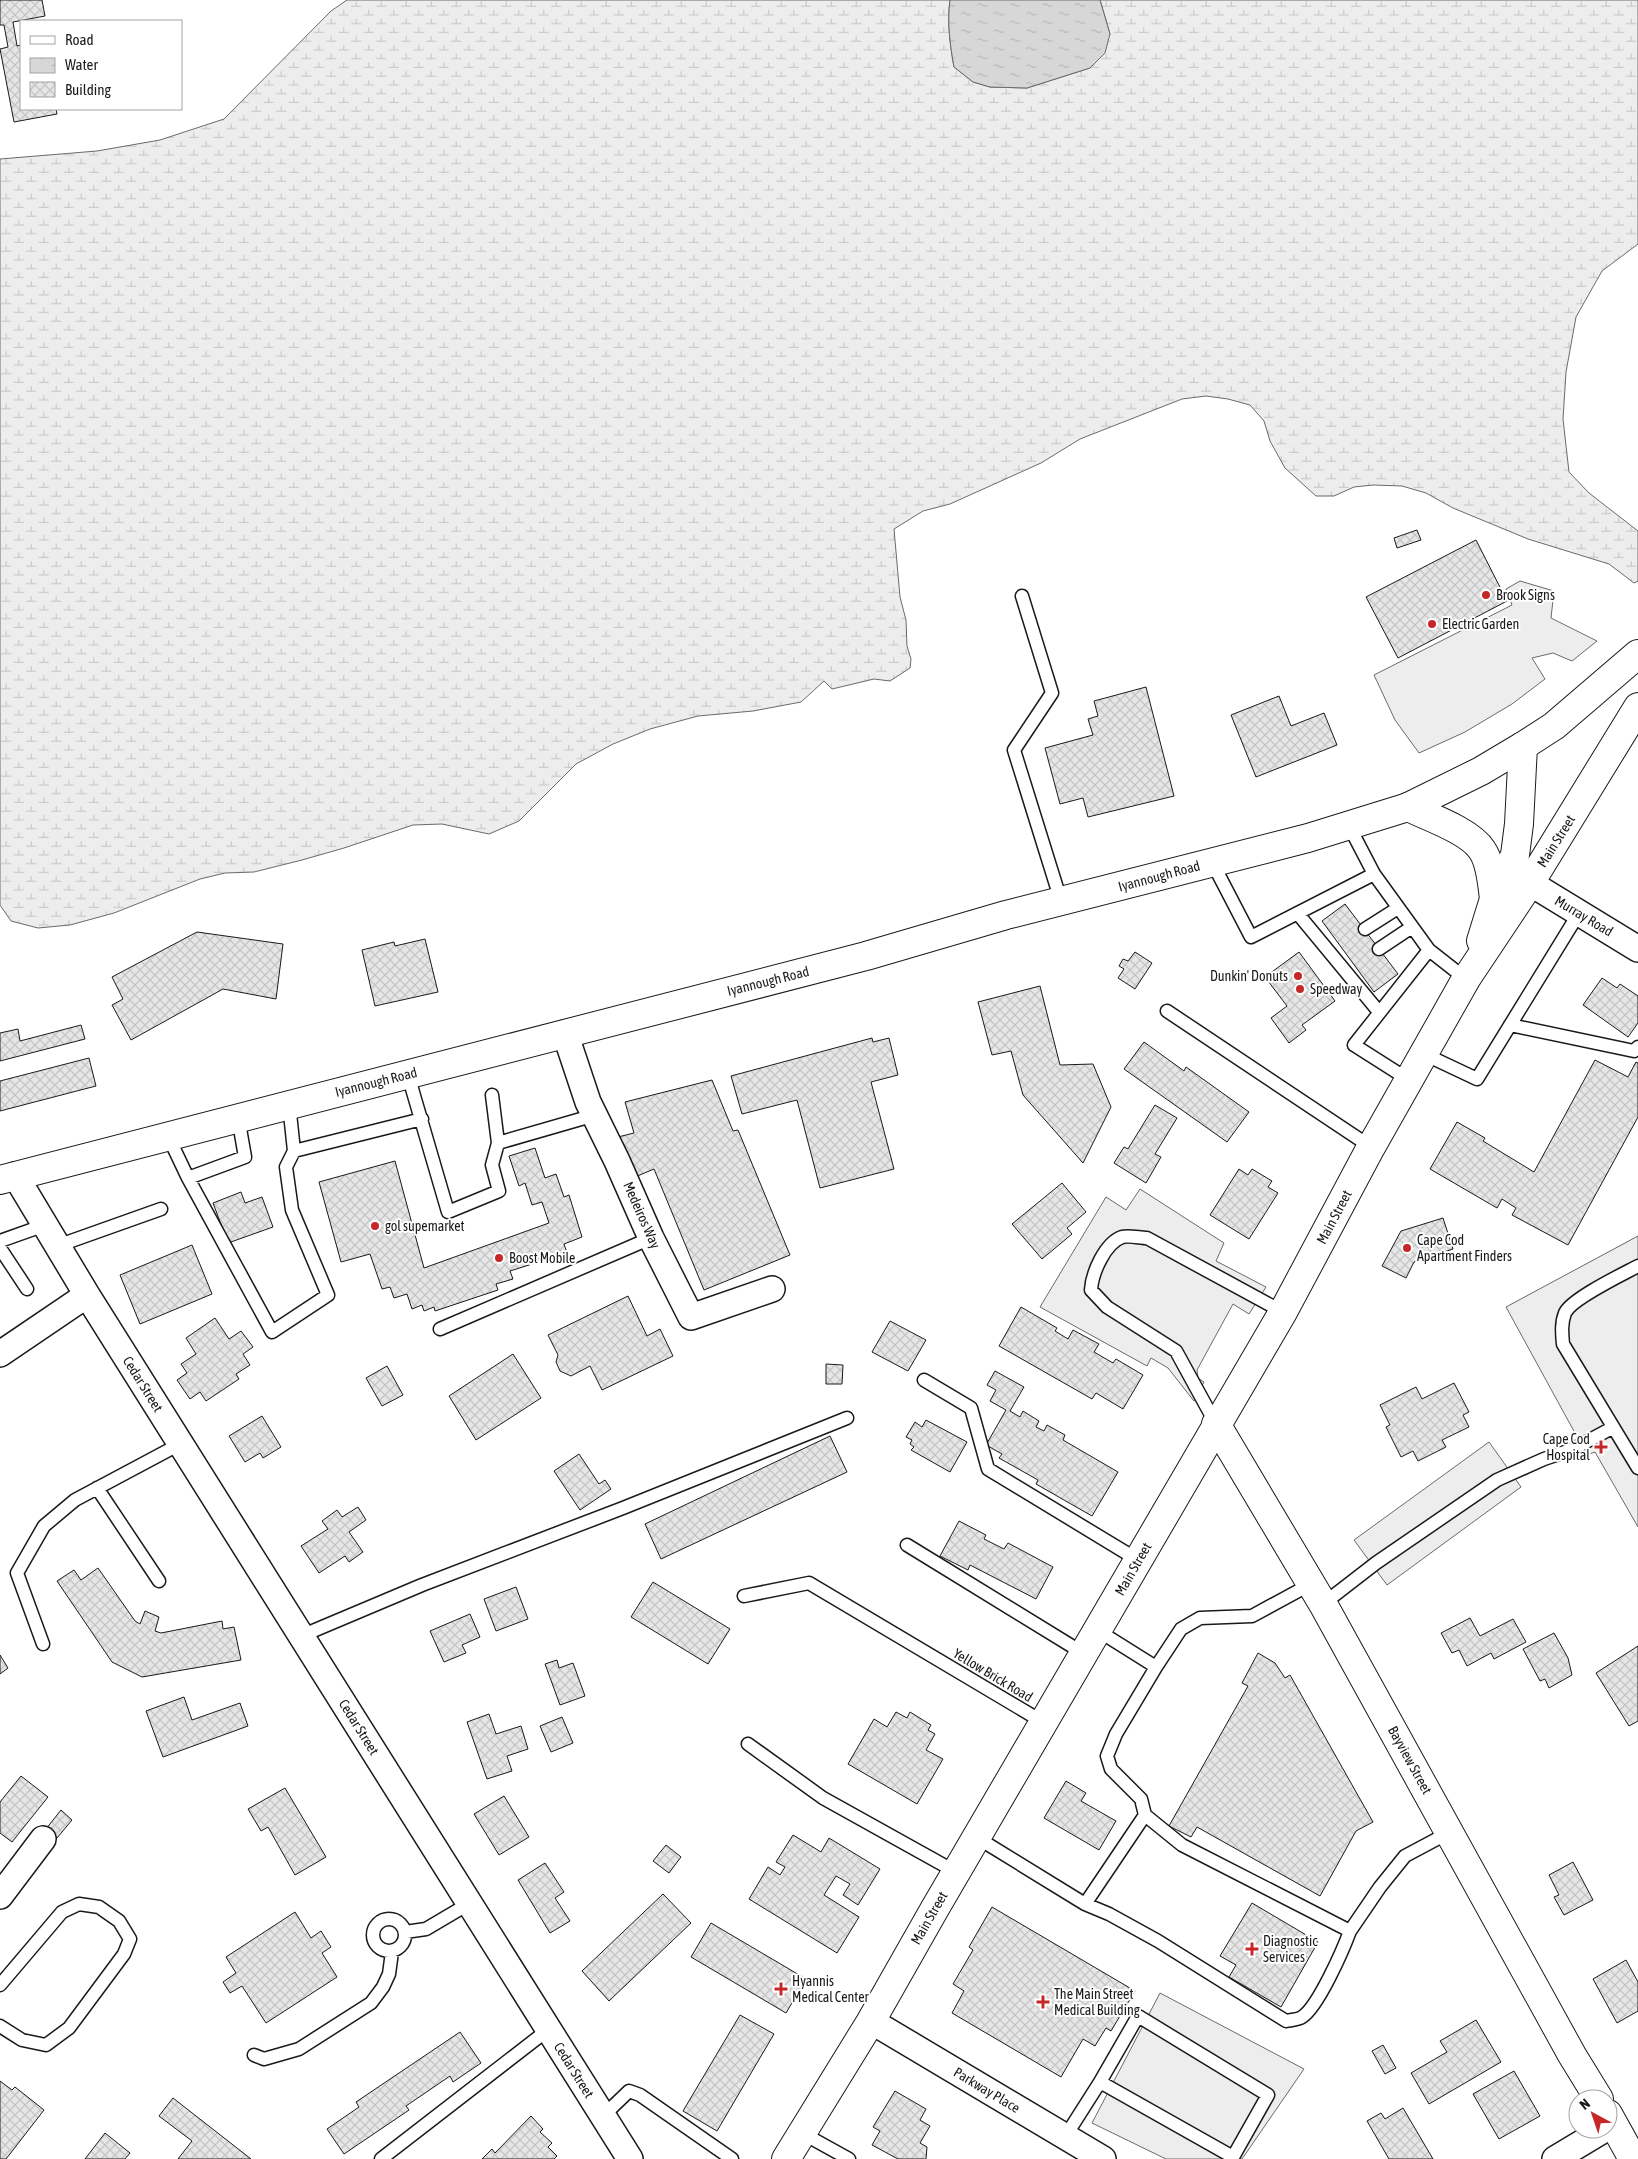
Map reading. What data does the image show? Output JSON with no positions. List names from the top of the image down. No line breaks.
{"streets":{"main road":["Main Street","Iyannough Road","Bayview Street"],"street":["Murray Road","Medeiros Way","Cedar Street","Parkway Place"],"lane":["Yellow Brick Road"]},"crossings":[["Main Street","Iyannough Road"],["Main Street","Murray Road"],["Main Street","Yellow Brick Road"],["Main Street","Bayview Street"],["Main Street","Parkway Place"],["Iyannough Road","Medeiros Way"],["Iyannough Road","Cedar Street"]],"places":{"other":["Brook Signs","Electric Garden","Dunkin' Donuts","Speedway","gol supemarket","Cape Cod Apartment Finders","Boost Mobile"],"health":["Cape Cod Hospital","Diagnostic Services","Hyannis Medical Center","The Main Street Medical Building"]},"legend":["Road","Water","Building"],"north":"top left"}
